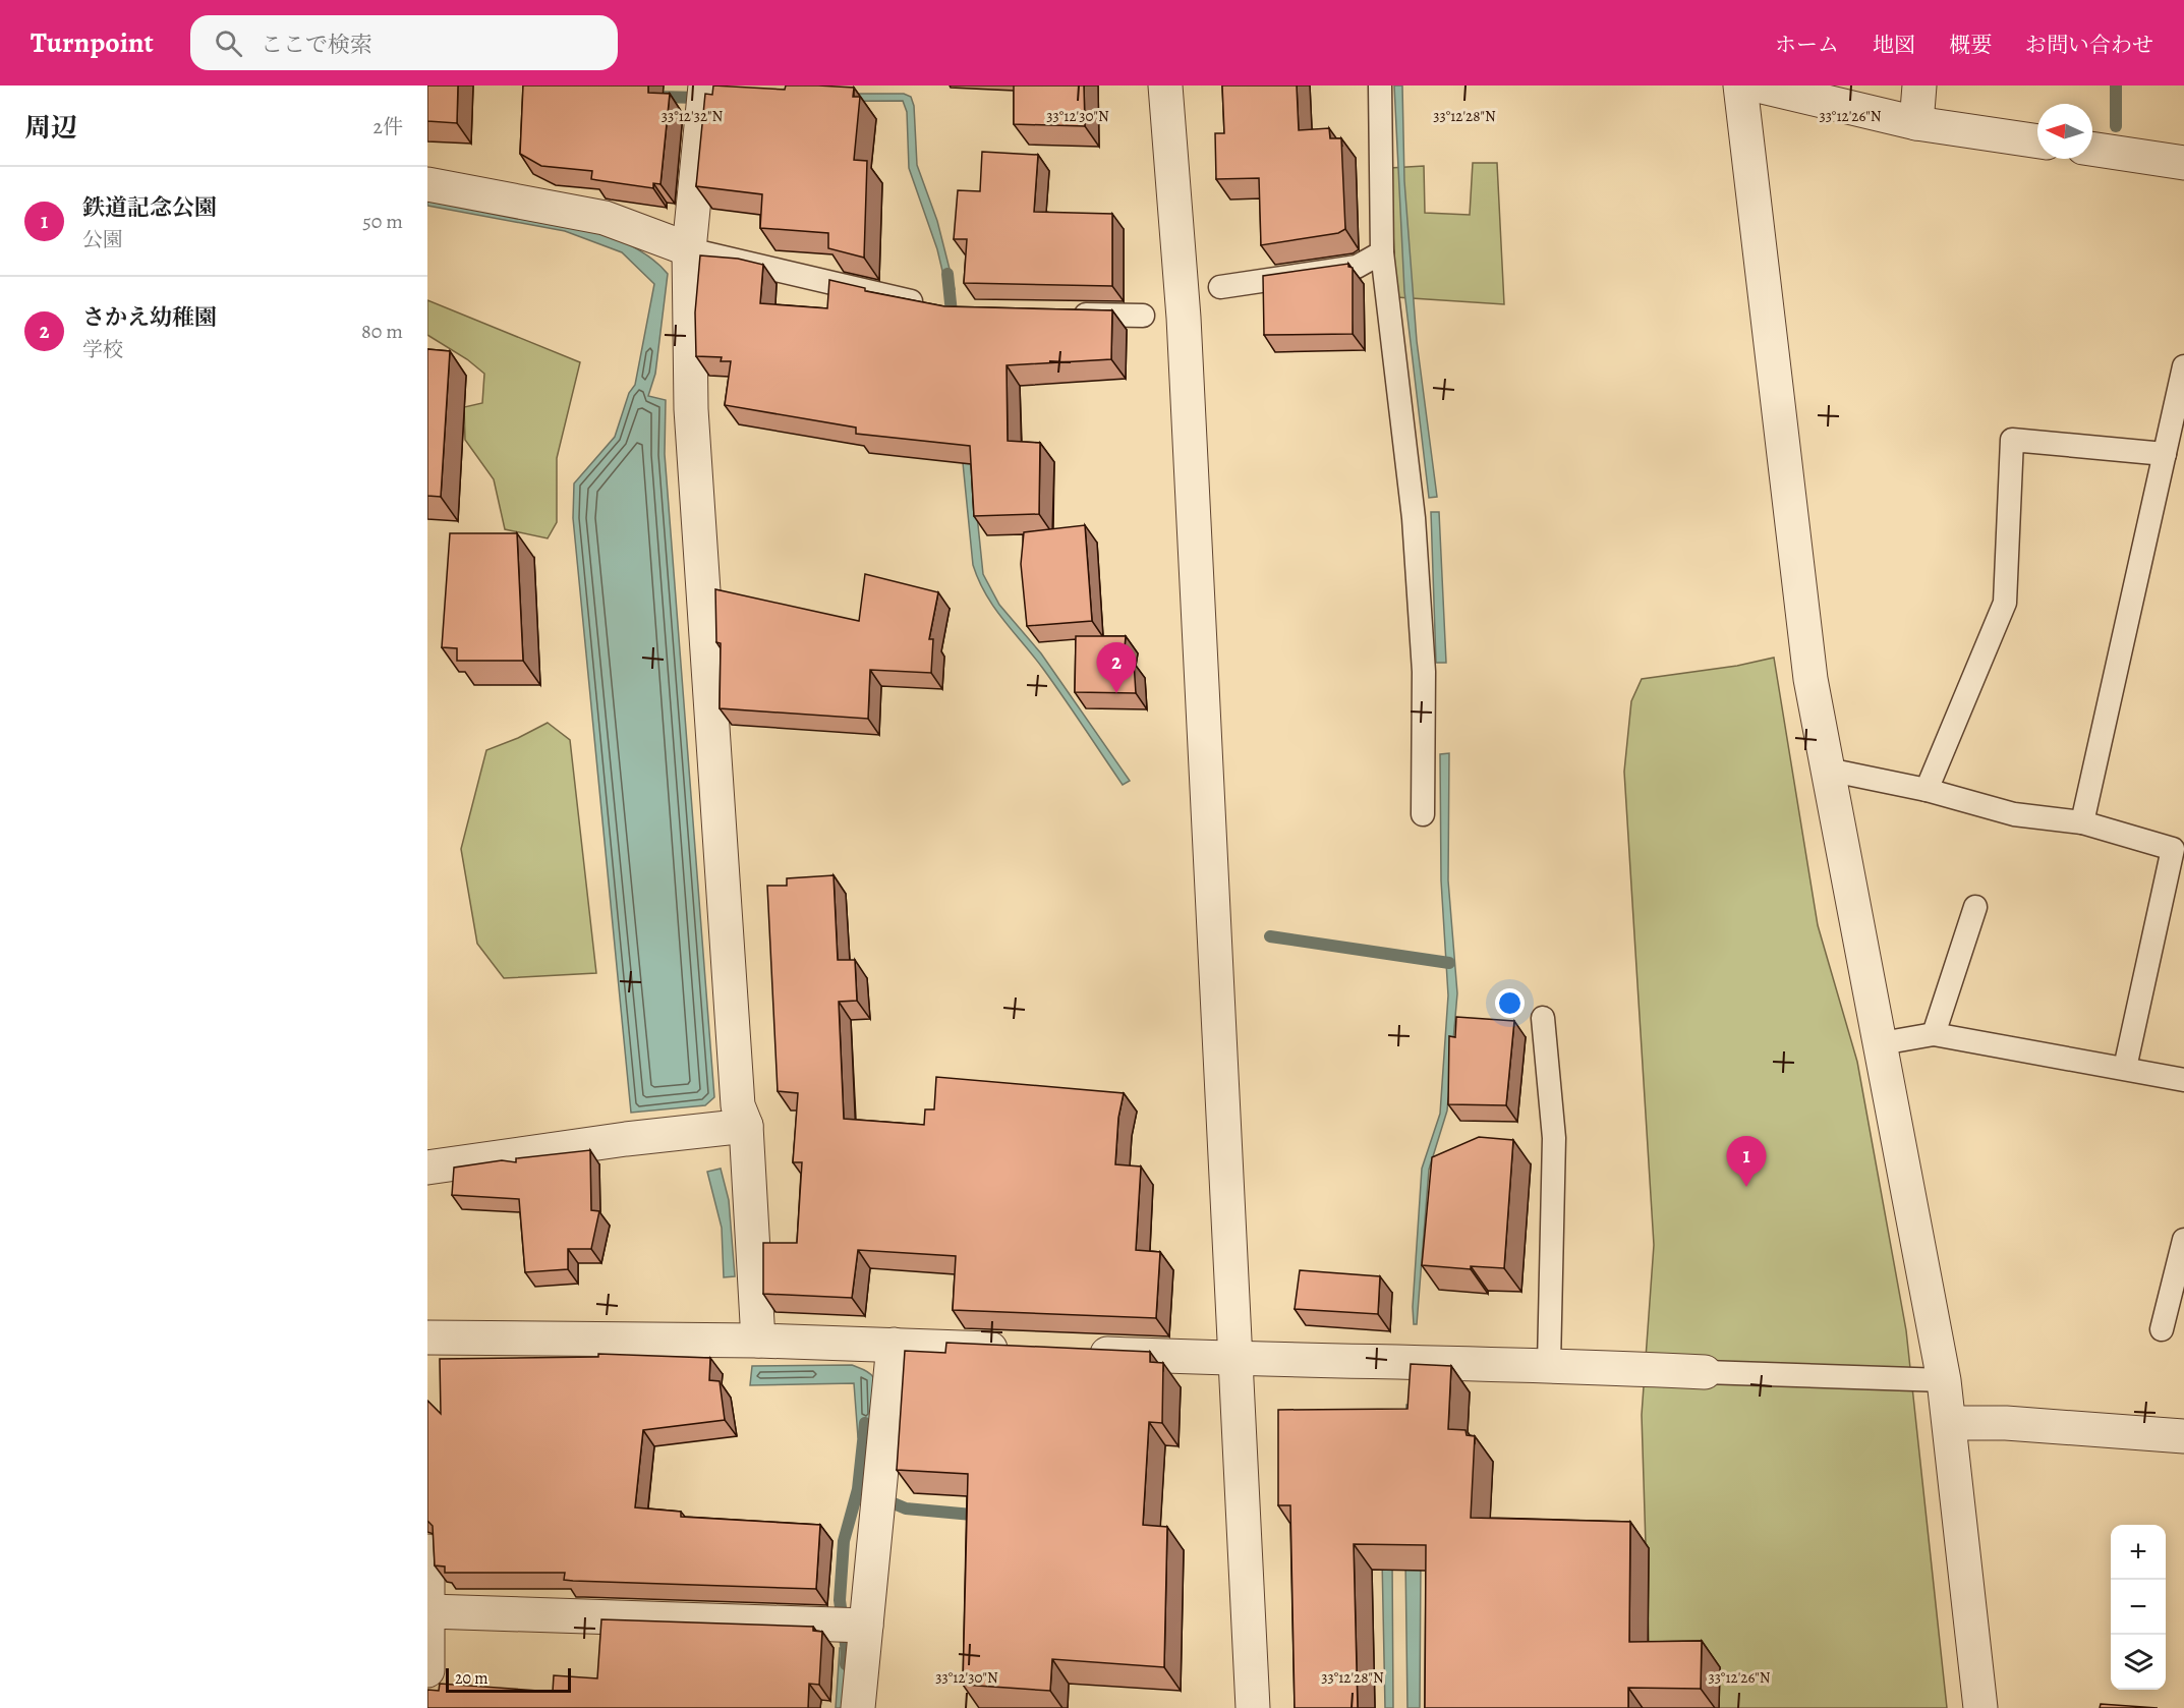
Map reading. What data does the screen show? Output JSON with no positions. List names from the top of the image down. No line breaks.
{"scale_bar":"20 m","north":"left","page":{"header":"Turnpoint","search":"ここで検索","nav":["ホーム","地図","概要","お問い合わせ"],"heading":["周辺","2件"],"list":[{"mark":"1","name":"鉄道記念公園","note":"公園","value":"50 m"},{"mark":"2","name":"さかえ幼稚園","note":"学校","value":"80 m"}],"pins":["2","1"],"map_buttons":["+","−"],"scale":"20 m"},"coordinates":["33°12'32\"N","33°12'30\"N","33°12'28\"N","33°12'26\"N"]}
